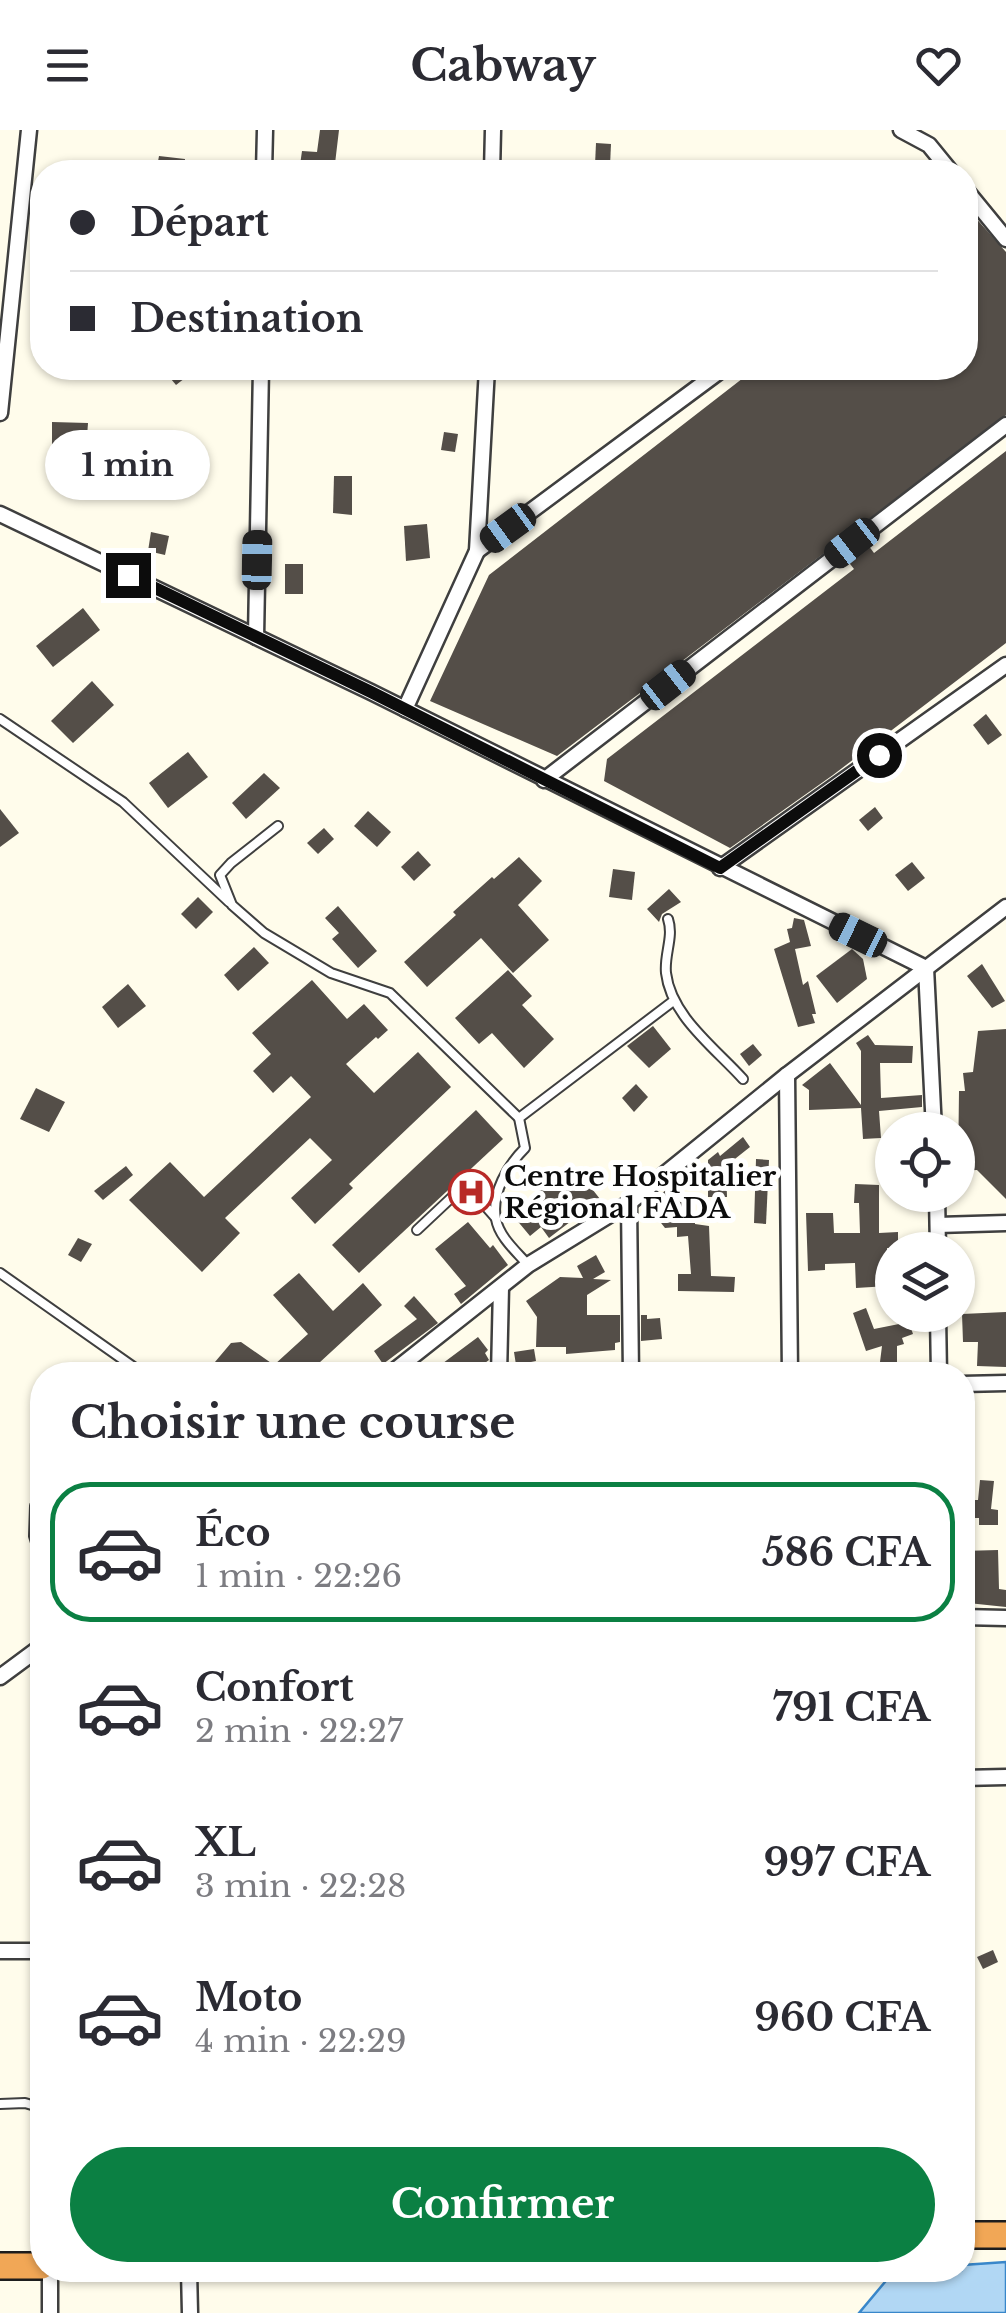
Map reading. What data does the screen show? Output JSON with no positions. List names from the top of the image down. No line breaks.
{"places":{"hospital":["Centre Hospitalier Régional FADA"]},"page":{"header":"Cabway","banner":["Départ","Destination"],"bubble":"1 min","heading":"Choisir une course","list":[{"name":"Éco","note":"1 min · 22:26","value":"586 CFA"},{"name":"Confort","note":"2 min · 22:27","value":"791 CFA"},{"name":"XL","note":"3 min · 22:28","value":"997 CFA"},{"name":"Moto","note":"4 min · 22:29","value":"960 CFA"}],"buttons":"Confirmer"}}
